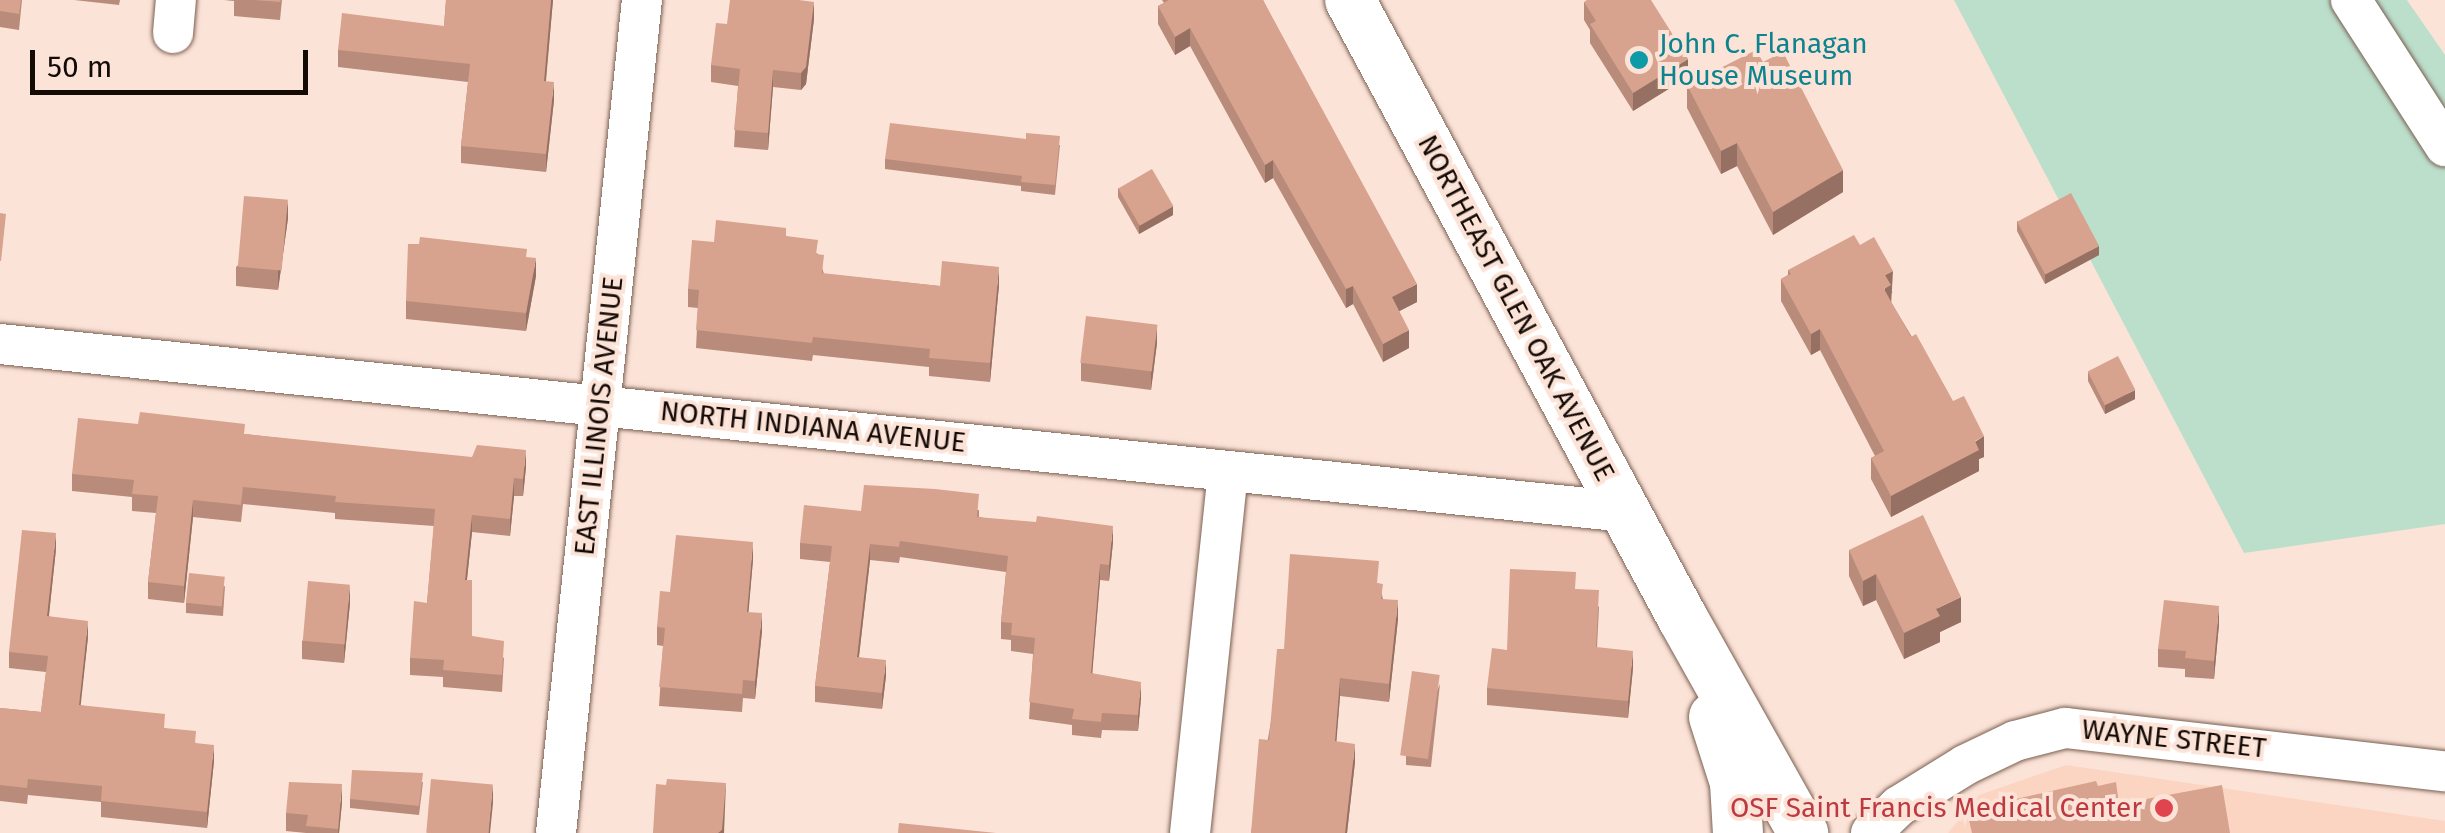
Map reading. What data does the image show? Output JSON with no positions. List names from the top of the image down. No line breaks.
{"streets":{"street":["NORTHEAST GLEN OAK AVENUE","EAST ILLINOIS AVENUE","NORTH INDIANA AVENUE","WAYNE STREET"]},"crossings":[["NORTHEAST GLEN OAK AVENUE","NORTH INDIANA AVENUE"],["EAST ILLINOIS AVENUE","NORTH INDIANA AVENUE"]],"places":["John C. Flanagan House Museum","OSF Saint Francis Medical Center"],"scale_bar":"50 m"}
